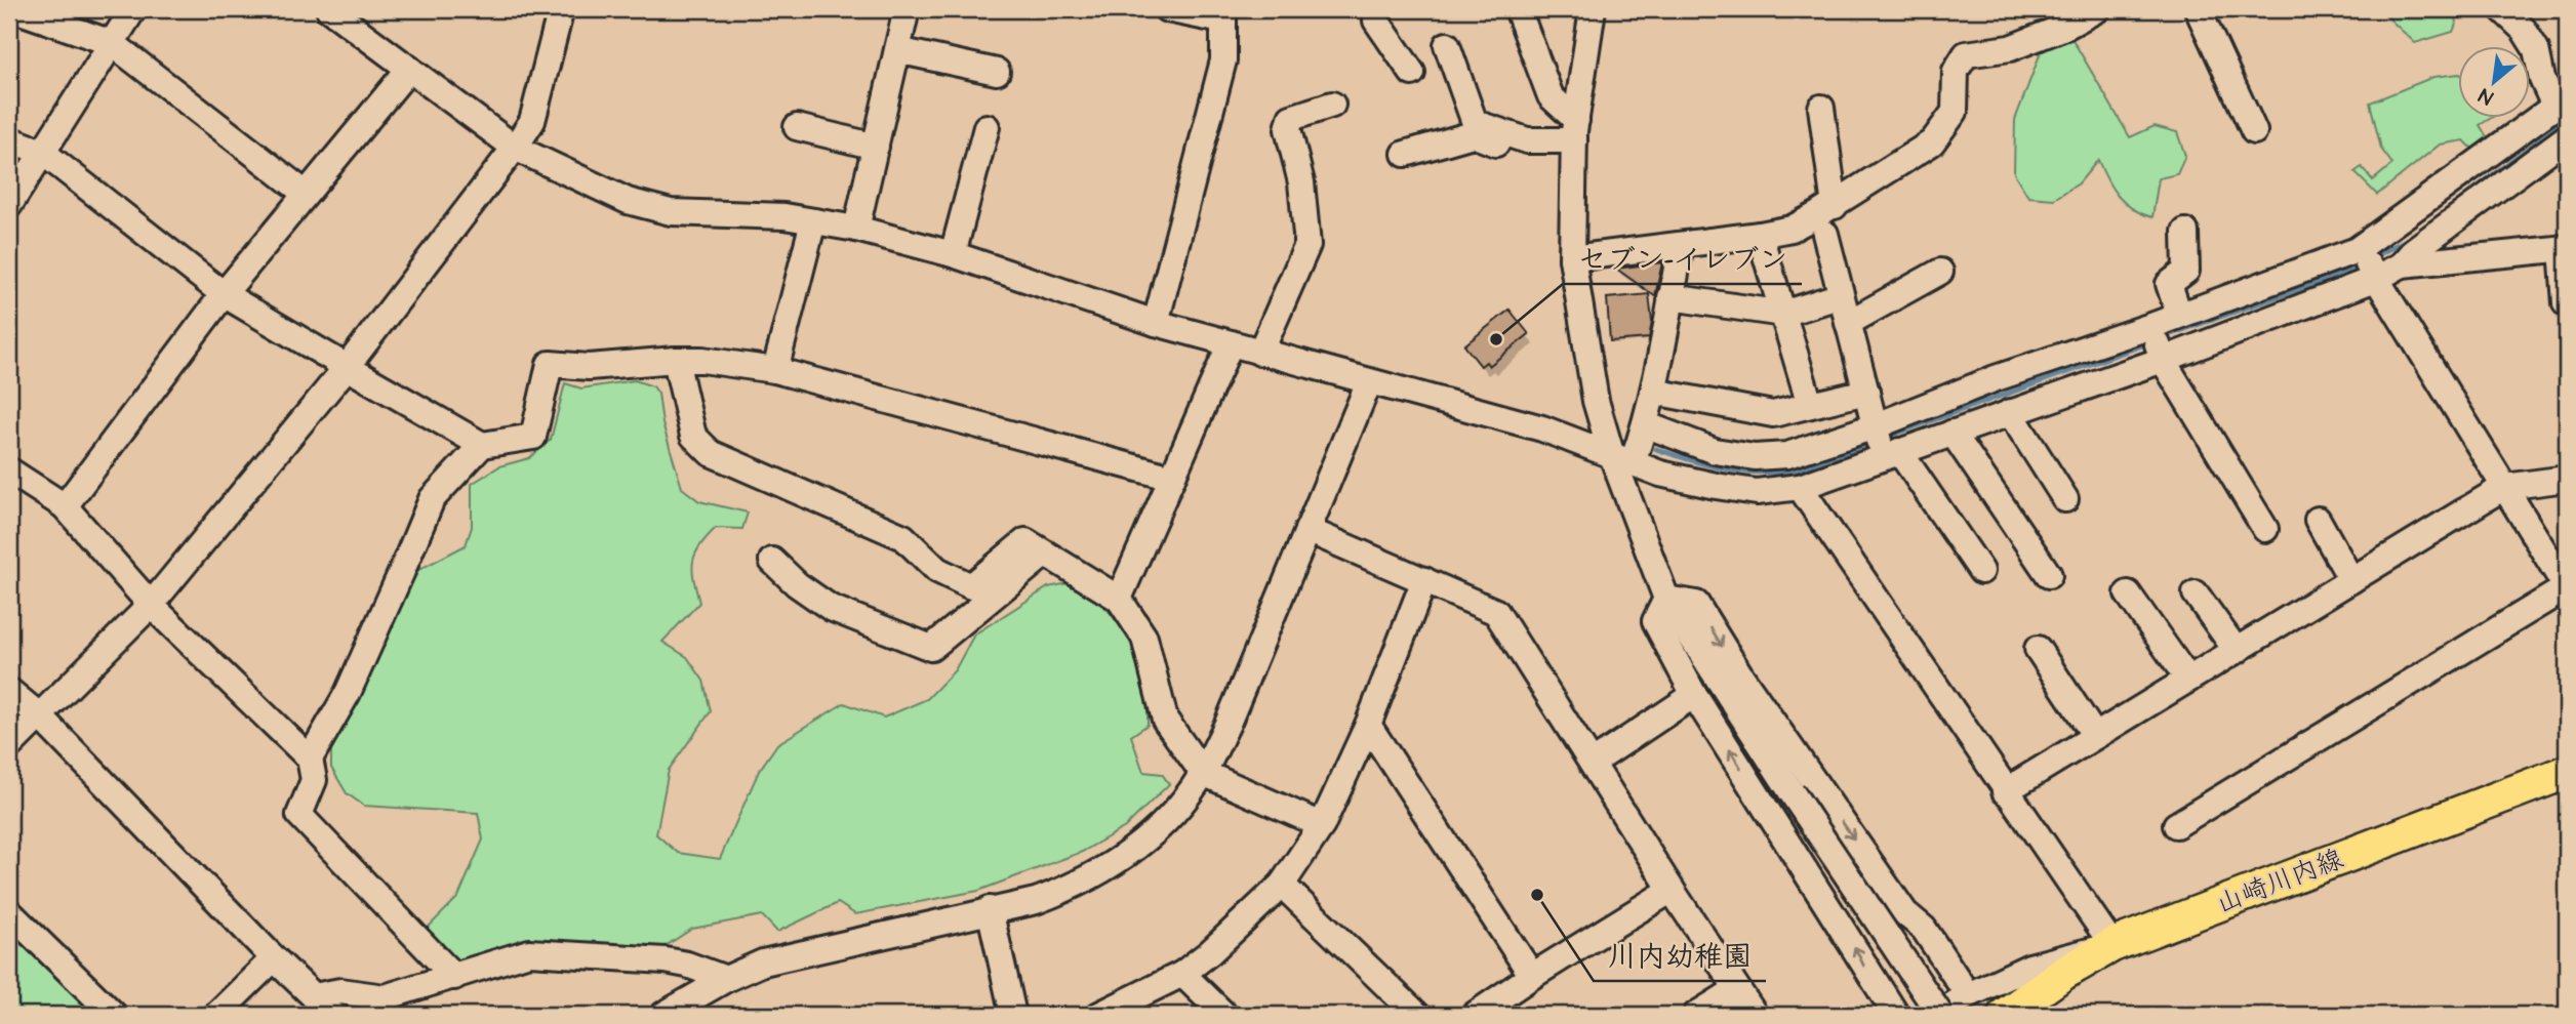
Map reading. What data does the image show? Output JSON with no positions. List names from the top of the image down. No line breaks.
{"streets":{"main road":["山崎川内線"]},"places":["セブン-イレブン","川内幼稚園"],"north":"bottom left"}
